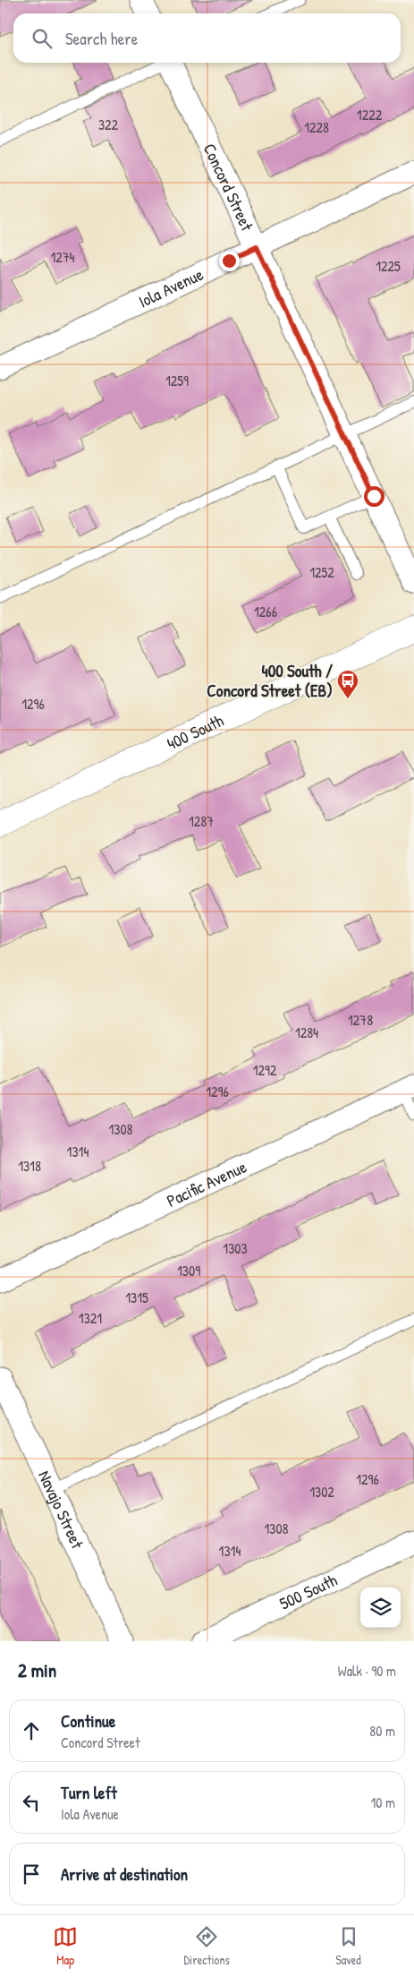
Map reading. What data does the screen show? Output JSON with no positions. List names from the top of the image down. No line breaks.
{"streets":{"main road":["400 South"],"street":["Concord Street","Iola Avenue","Pacific Avenue","Navajo Street","500 South"]},"crossings":[["Concord Street","Iola Avenue"]],"places":{"bus stop":["400 South / Concord Street (EB)"]},"house_numbers":["1222","322","1228","1274","1225","1259","1252","1266","1296","1287","1278","1284","1292","1296","1308","1314","1318","1303","1309","1315","1321","1296","1302","1308","1314"],"page":{"search":"Search here","heading":["2 min","Walk · 90 m"],"list":[["Continue","Concord Street","80 m"],["Turn left","Iola Avenue","10 m"],"Arrive at destination"],"nav":["Map","Directions","Saved"]}}
